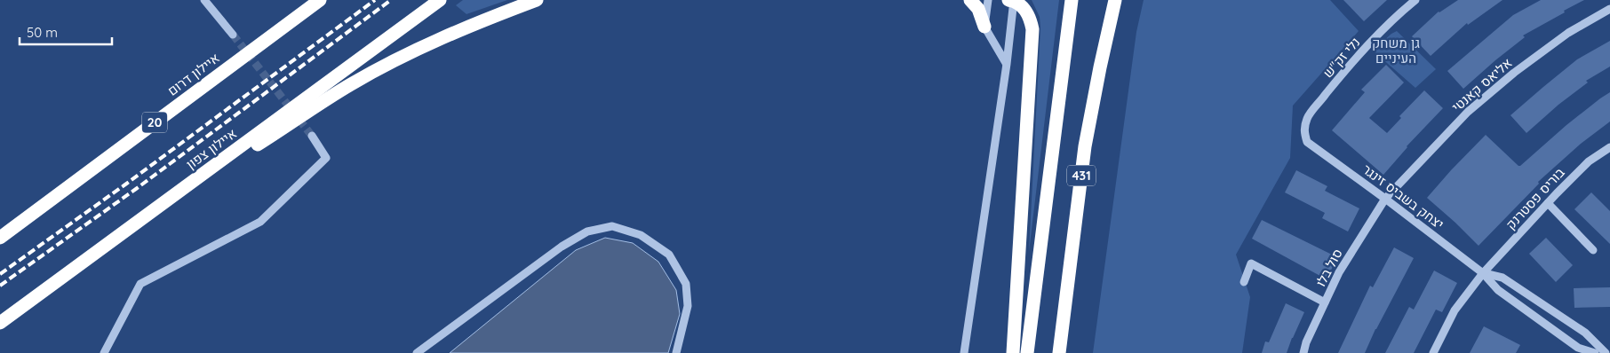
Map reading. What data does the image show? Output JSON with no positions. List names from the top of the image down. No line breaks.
{"streets":{"highway":["איילון דרום","20","איילון צפון","431"],"street":["נלי זק\"ש","אליאס קאנטי","יצחק בשביס זינגר","בוריס פסטרנק","סול בלו"]},"crossings":[["נלי זק\"ש","יצחק בשביס זינגר"],["אליאס קאנטי","יצחק בשביס זינגר"],["אליאס קאנטי","סול בלו"],["יצחק בשביס זינגר","בוריס פסטרנק"],["יצחק בשביס זינגר","סול בלו"]],"parks":["גן משחק העיניים"],"scale_bar":"50 m"}
